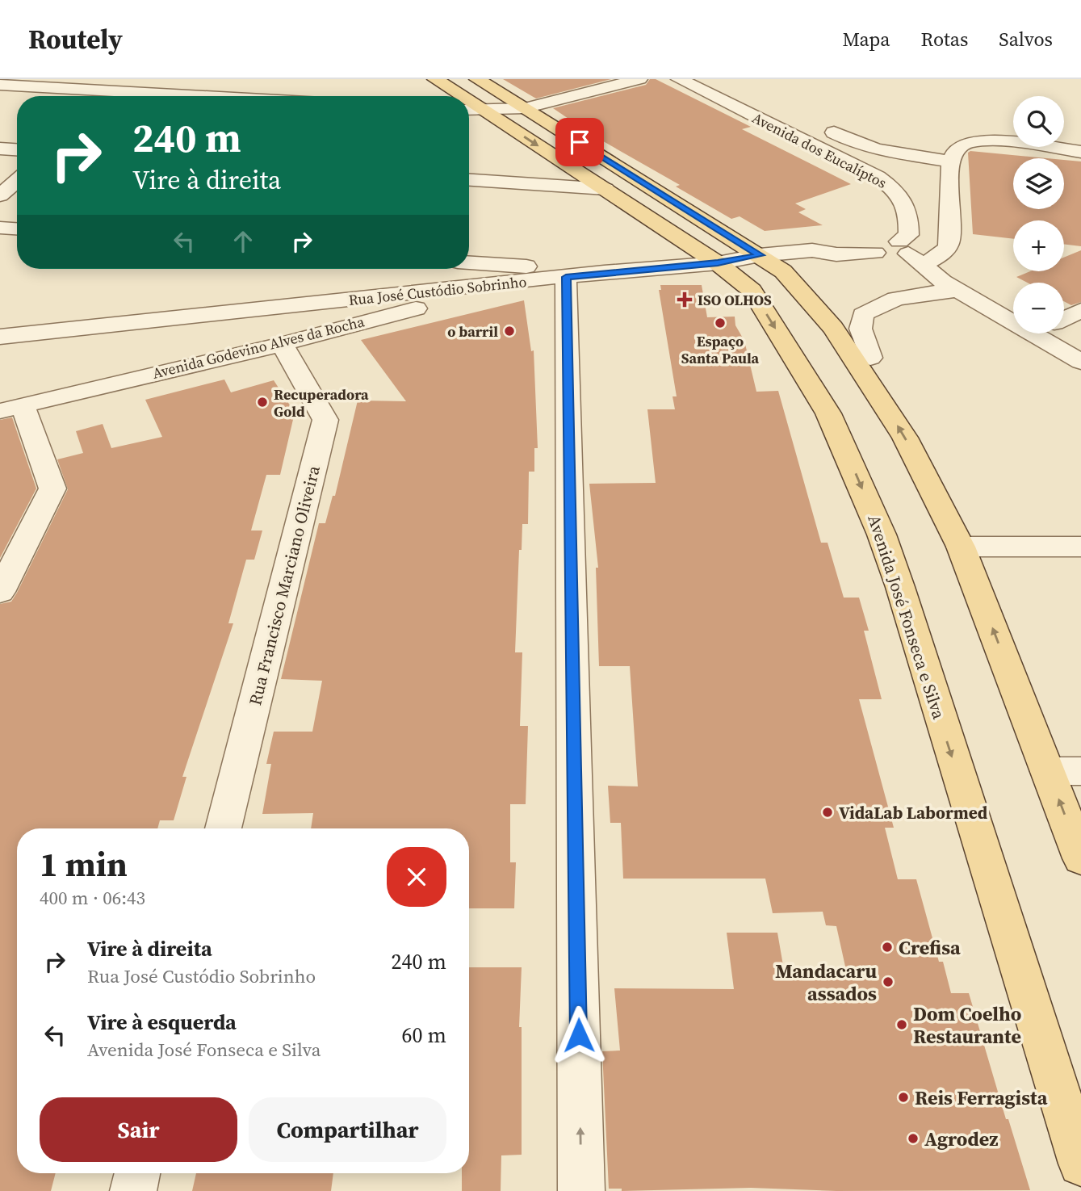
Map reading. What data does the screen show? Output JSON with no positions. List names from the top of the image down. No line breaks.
{"streets":{"main road":["Avenida José Fonseca e Silva"],"street":["Avenida dos Eucalíptos","Rua José Custódio Sobrinho","Avenida Godevino Alves da Rocha","Rua Francisco Marciano Oliveira"]},"crossings":[["Avenida dos Eucalíptos","Rua José Custódio Sobrinho"],["Rua José Custódio Sobrinho","Avenida Godevino Alves da Rocha"],["Rua José Custódio Sobrinho","Avenida José Fonseca e Silva"],["Avenida Godevino Alves da Rocha","Rua Francisco Marciano Oliveira"]],"places":{"health":["ISO OLHOS"],"other":["Espaço Santa Paula","o barril","Recuperadora Gold","VidaLab Labormed","Crefisa","Mandacaru assados","Dom Coelho Restaurante","Reis Ferragista","Agrodez"]},"page":{"header":"Routely","nav":["Mapa","Rotas","Salvos"],"map_buttons":["+","−"],"turn":["240 m","Vire à direita"],"heading":["1 min","400 m · 06:43"],"list":[{"name":"Vire à direita","note":"Rua José Custódio Sobrinho","value":"240 m"},{"name":"Vire à esquerda","note":"Avenida José Fonseca e Silva","value":"60 m"}],"buttons":["Sair","Compartilhar"]}}
